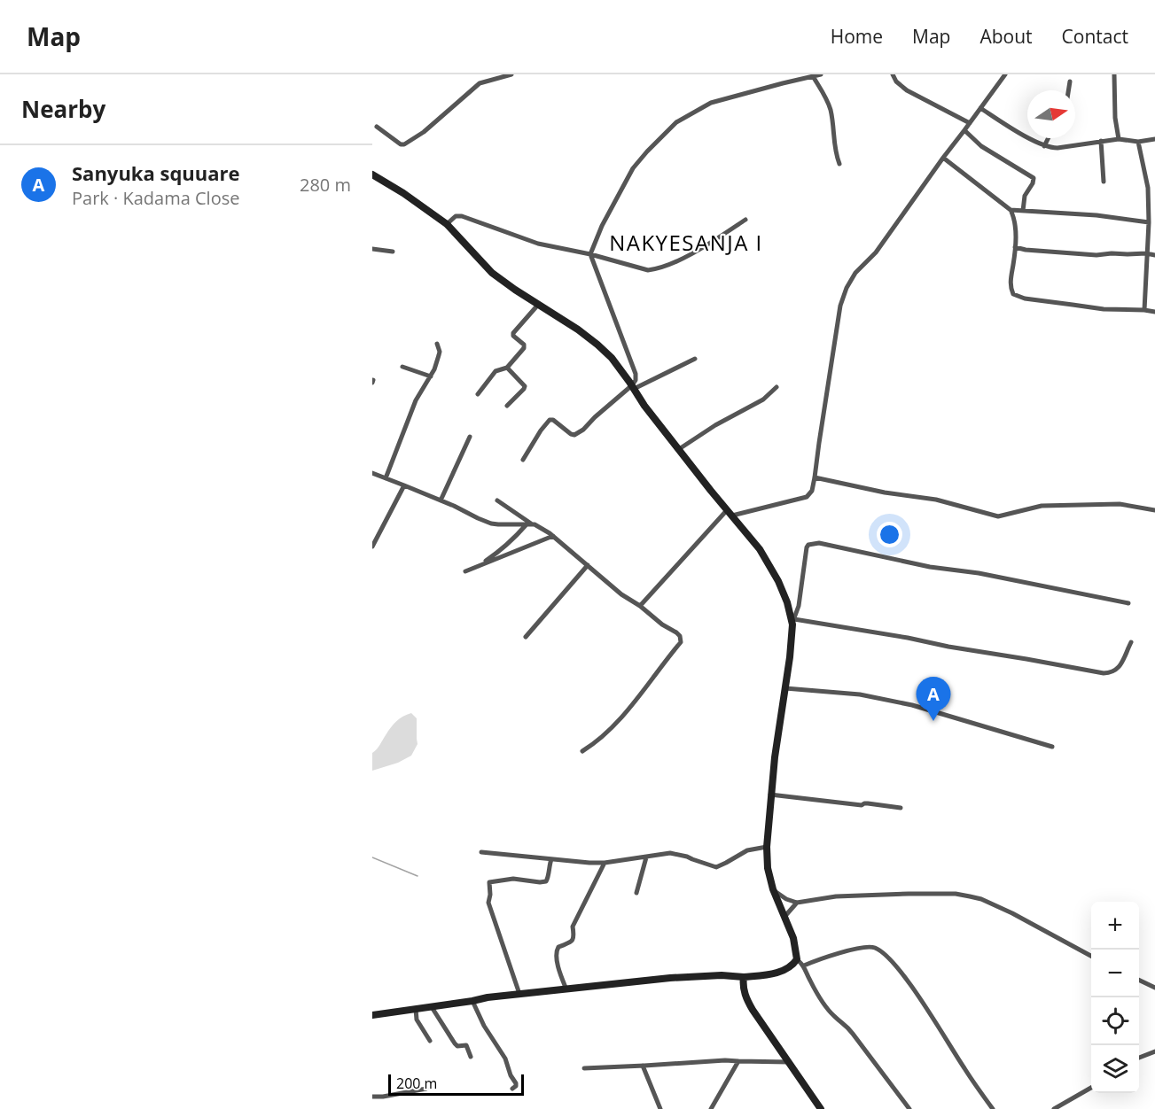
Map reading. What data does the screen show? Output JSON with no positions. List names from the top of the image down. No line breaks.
{"districts":["NAKYESANJA I"],"scale_bar":"200 m","north":"right","page":{"header":"Map","nav":["Home","Map","About","Contact"],"heading":"Nearby","list":[{"mark":"A","name":"Sanyuka squuare","note":"Park · Kadama Close","value":"280 m"}],"pins":"A","map_buttons":["+","−"],"scale":"200 m"}}
